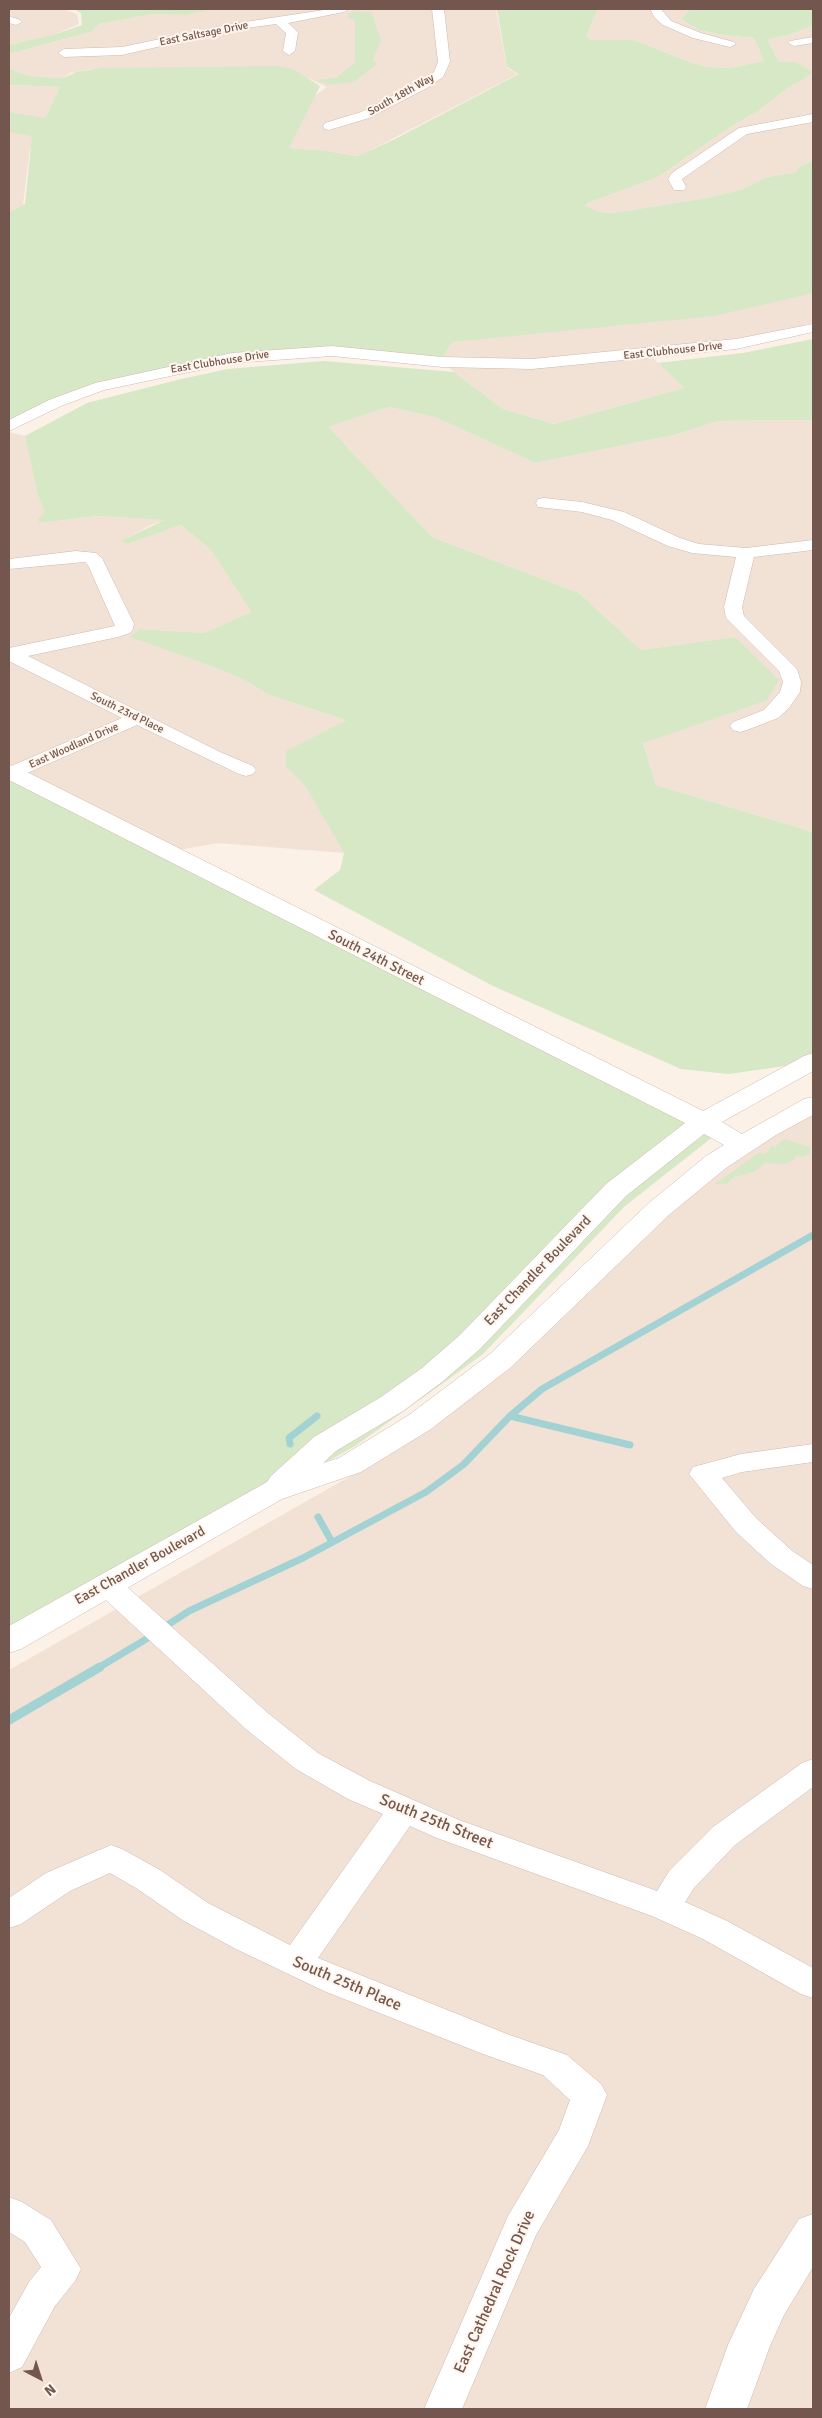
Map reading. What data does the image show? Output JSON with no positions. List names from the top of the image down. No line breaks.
{"streets":{"main road":["South 24th Street","East Chandler Boulevard"],"street":["East Saltsage Drive","South 18th Way","East Clubhouse Drive","South 23rd Place","East Woodland Drive","South 25th Street","South 25th Place","East Cathedral Rock Drive"]},"crossings":[["South 23rd Place","East Woodland Drive"],["East Woodland Drive","South 24th Street"],["South 24th Street","East Chandler Boulevard"],["East Chandler Boulevard","South 25th Street"],["South 25th Place","East Cathedral Rock Drive"]],"north":"bottom right"}
